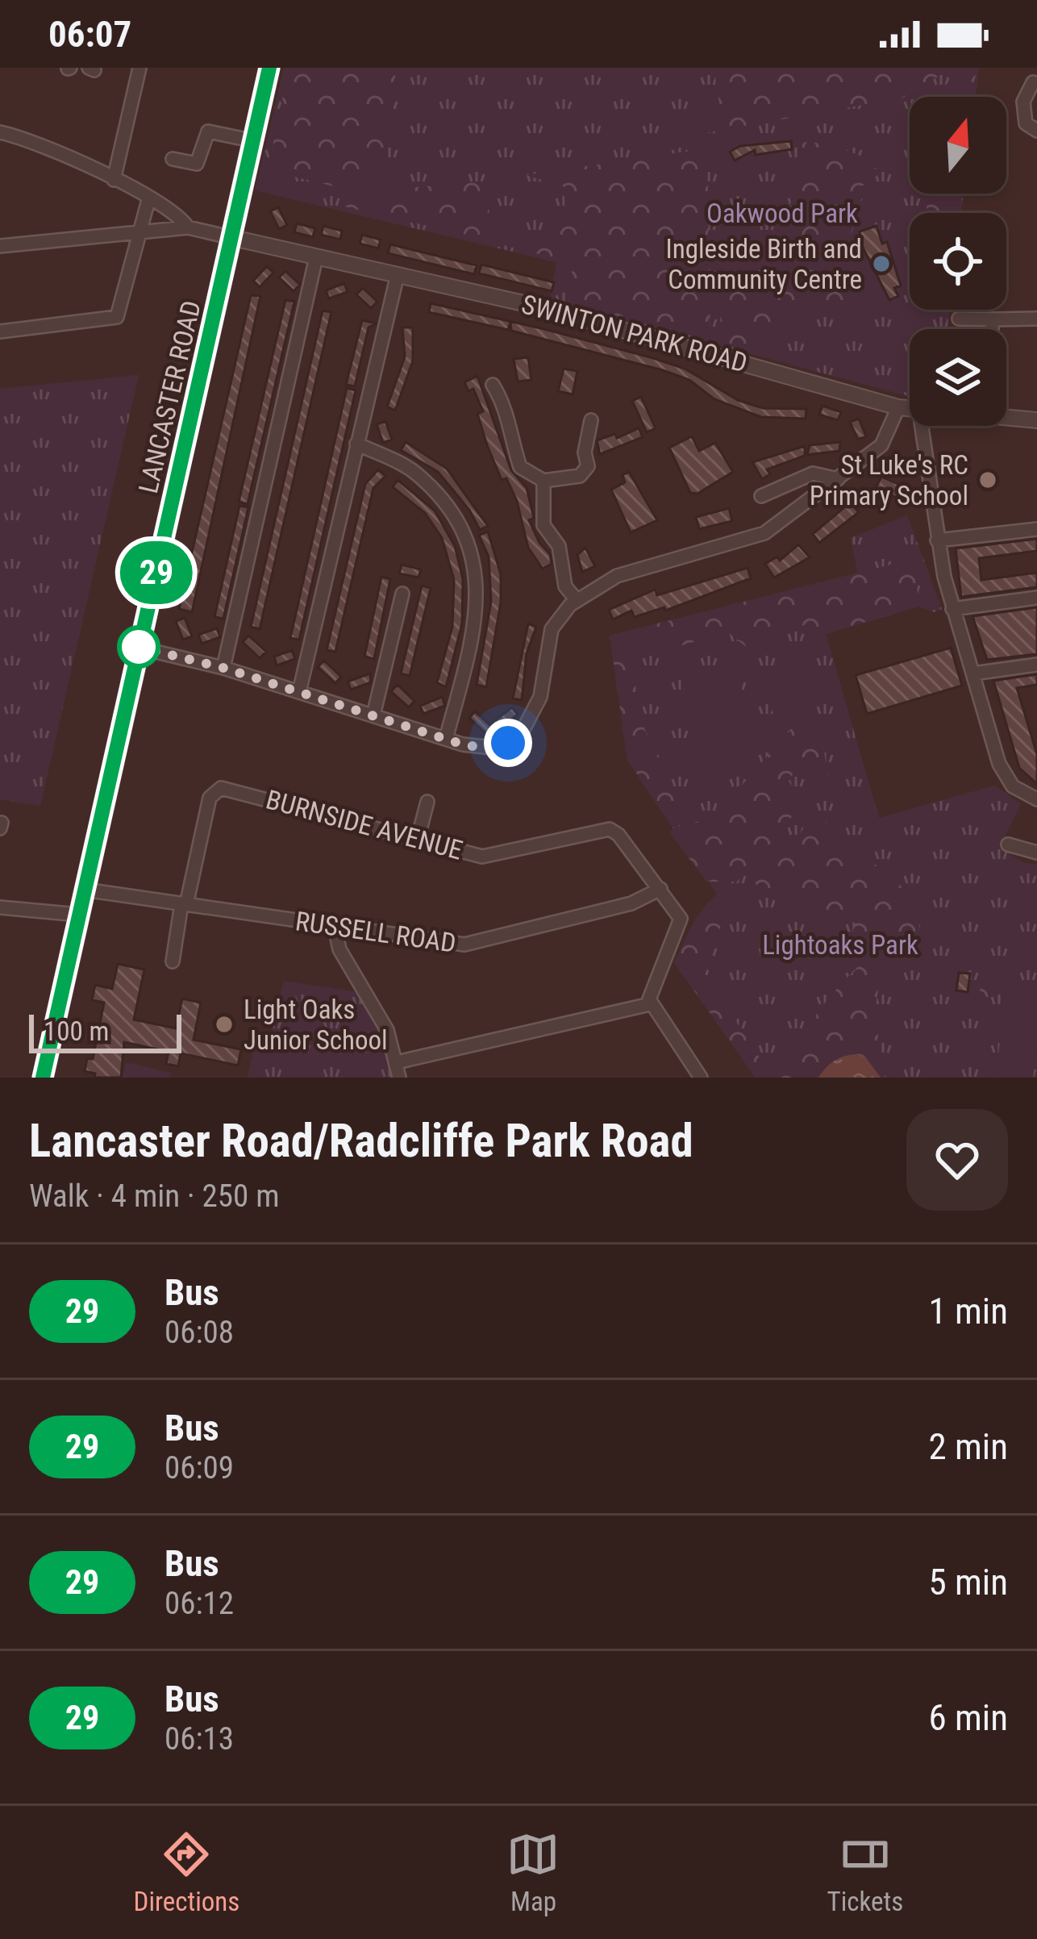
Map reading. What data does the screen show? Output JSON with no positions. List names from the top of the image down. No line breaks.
{"streets":{"main road":["LANCASTER ROAD"],"street":["SWINTON PARK ROAD","BURNSIDE AVENUE","RUSSELL ROAD"]},"crossings":[["SWINTON PARK ROAD","LANCASTER ROAD"],["LANCASTER ROAD","RUSSELL ROAD"],["BURNSIDE AVENUE","RUSSELL ROAD"]],"parks":["Oakwood Park","Lightoaks Park"],"places":["Ingleside Birth and Community Centre","St Luke's RC Primary School","Light Oaks Junior School"],"lines":["bus line 29"],"scale_bar":"100 m","north":"top","page":{"status":"06:07","on_map":"29","scale":"100 m","heading":["Lancaster Road/Radcliffe Park Road","Walk · 4 min · 250 m"],"list":[{"mark":"29","name":"Bus","note":"06:08","value":"1 min"},{"mark":"29","name":"Bus","note":"06:09","value":"2 min"},{"mark":"29","name":"Bus","note":"06:12","value":"5 min"},{"mark":"29","name":"Bus","note":"06:13","value":"6 min"}],"tabs":["Directions","Map","Tickets"]}}
